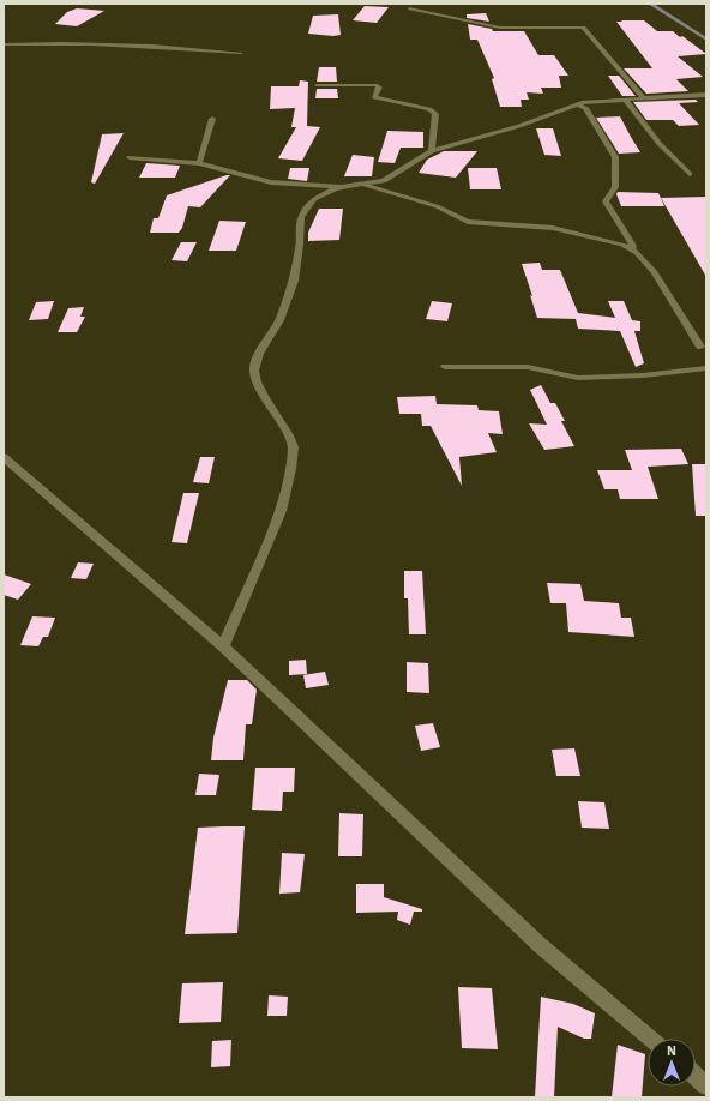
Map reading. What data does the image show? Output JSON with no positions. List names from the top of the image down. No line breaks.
{"north":"top"}
